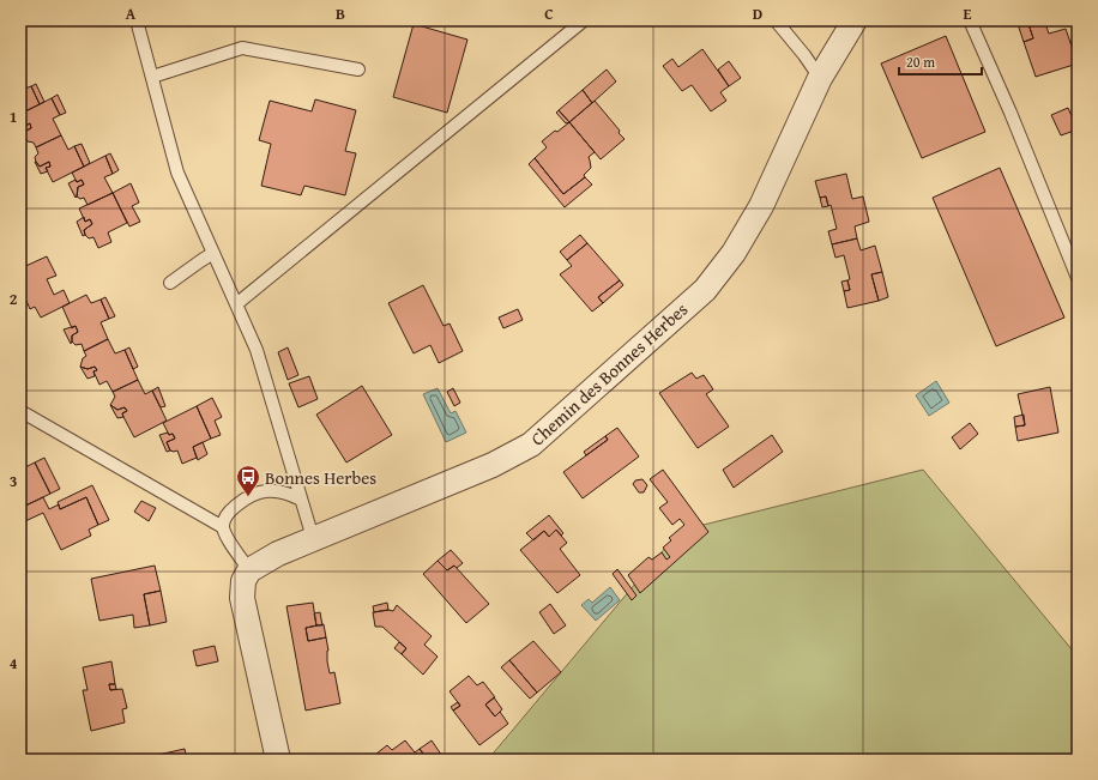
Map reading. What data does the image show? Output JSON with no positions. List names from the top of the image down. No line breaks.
{"streets":{"street":["Chemin des Bonnes Herbes"]},"places":{"bus stop":["Bonnes Herbes"]},"scale_bar":"20 m","grid":{"columns":["A","B","C","D","E"],"rows":["1","2","3","4"]}}
